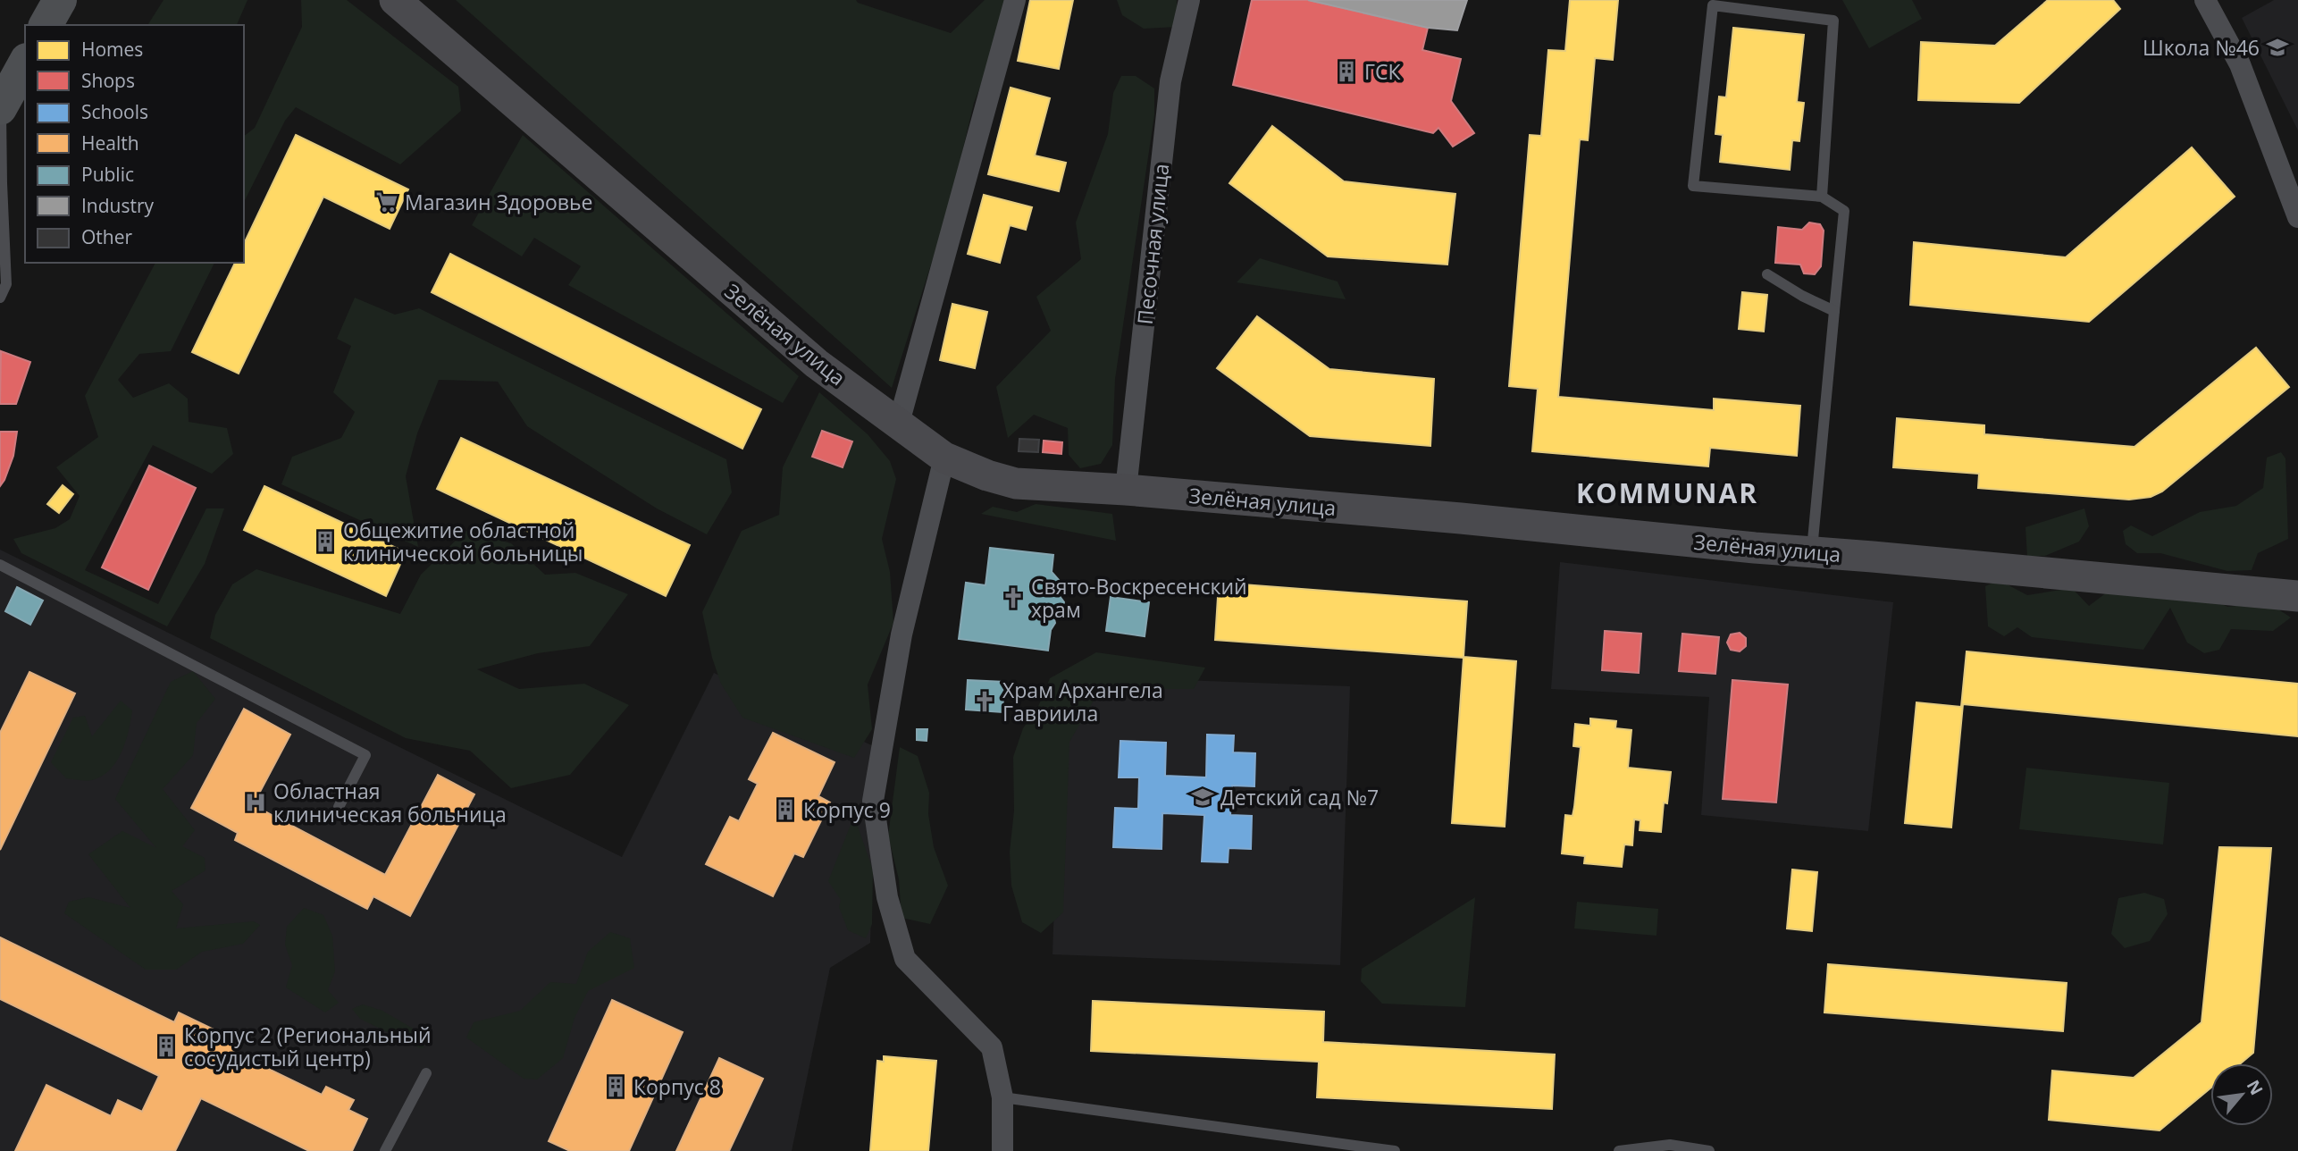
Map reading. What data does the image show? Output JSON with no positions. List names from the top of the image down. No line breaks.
{"streets":{"street":["Песочная улица","Зелёная улица"]},"crossings":[["Песочная улица","Зелёная улица"]],"districts":["KOMMUNAR"],"places":{"school or university":["Школа №46","Детский сад №7"],"building":["ГСК","Общежитие областной клинической больницы","Корпус 9","Корпус 2 (Региональный сосудистый центр)","Корпус 8"],"supermarket":["Магазин Здоровье"],"church":["Свято-Воскресенский храм","Храм Архангела Гавриила"],"hospital":["Областная клиническая больница"]},"legend":["Homes","Shops","Schools","Health","Public","Industry","Other"],"north":"top right"}
